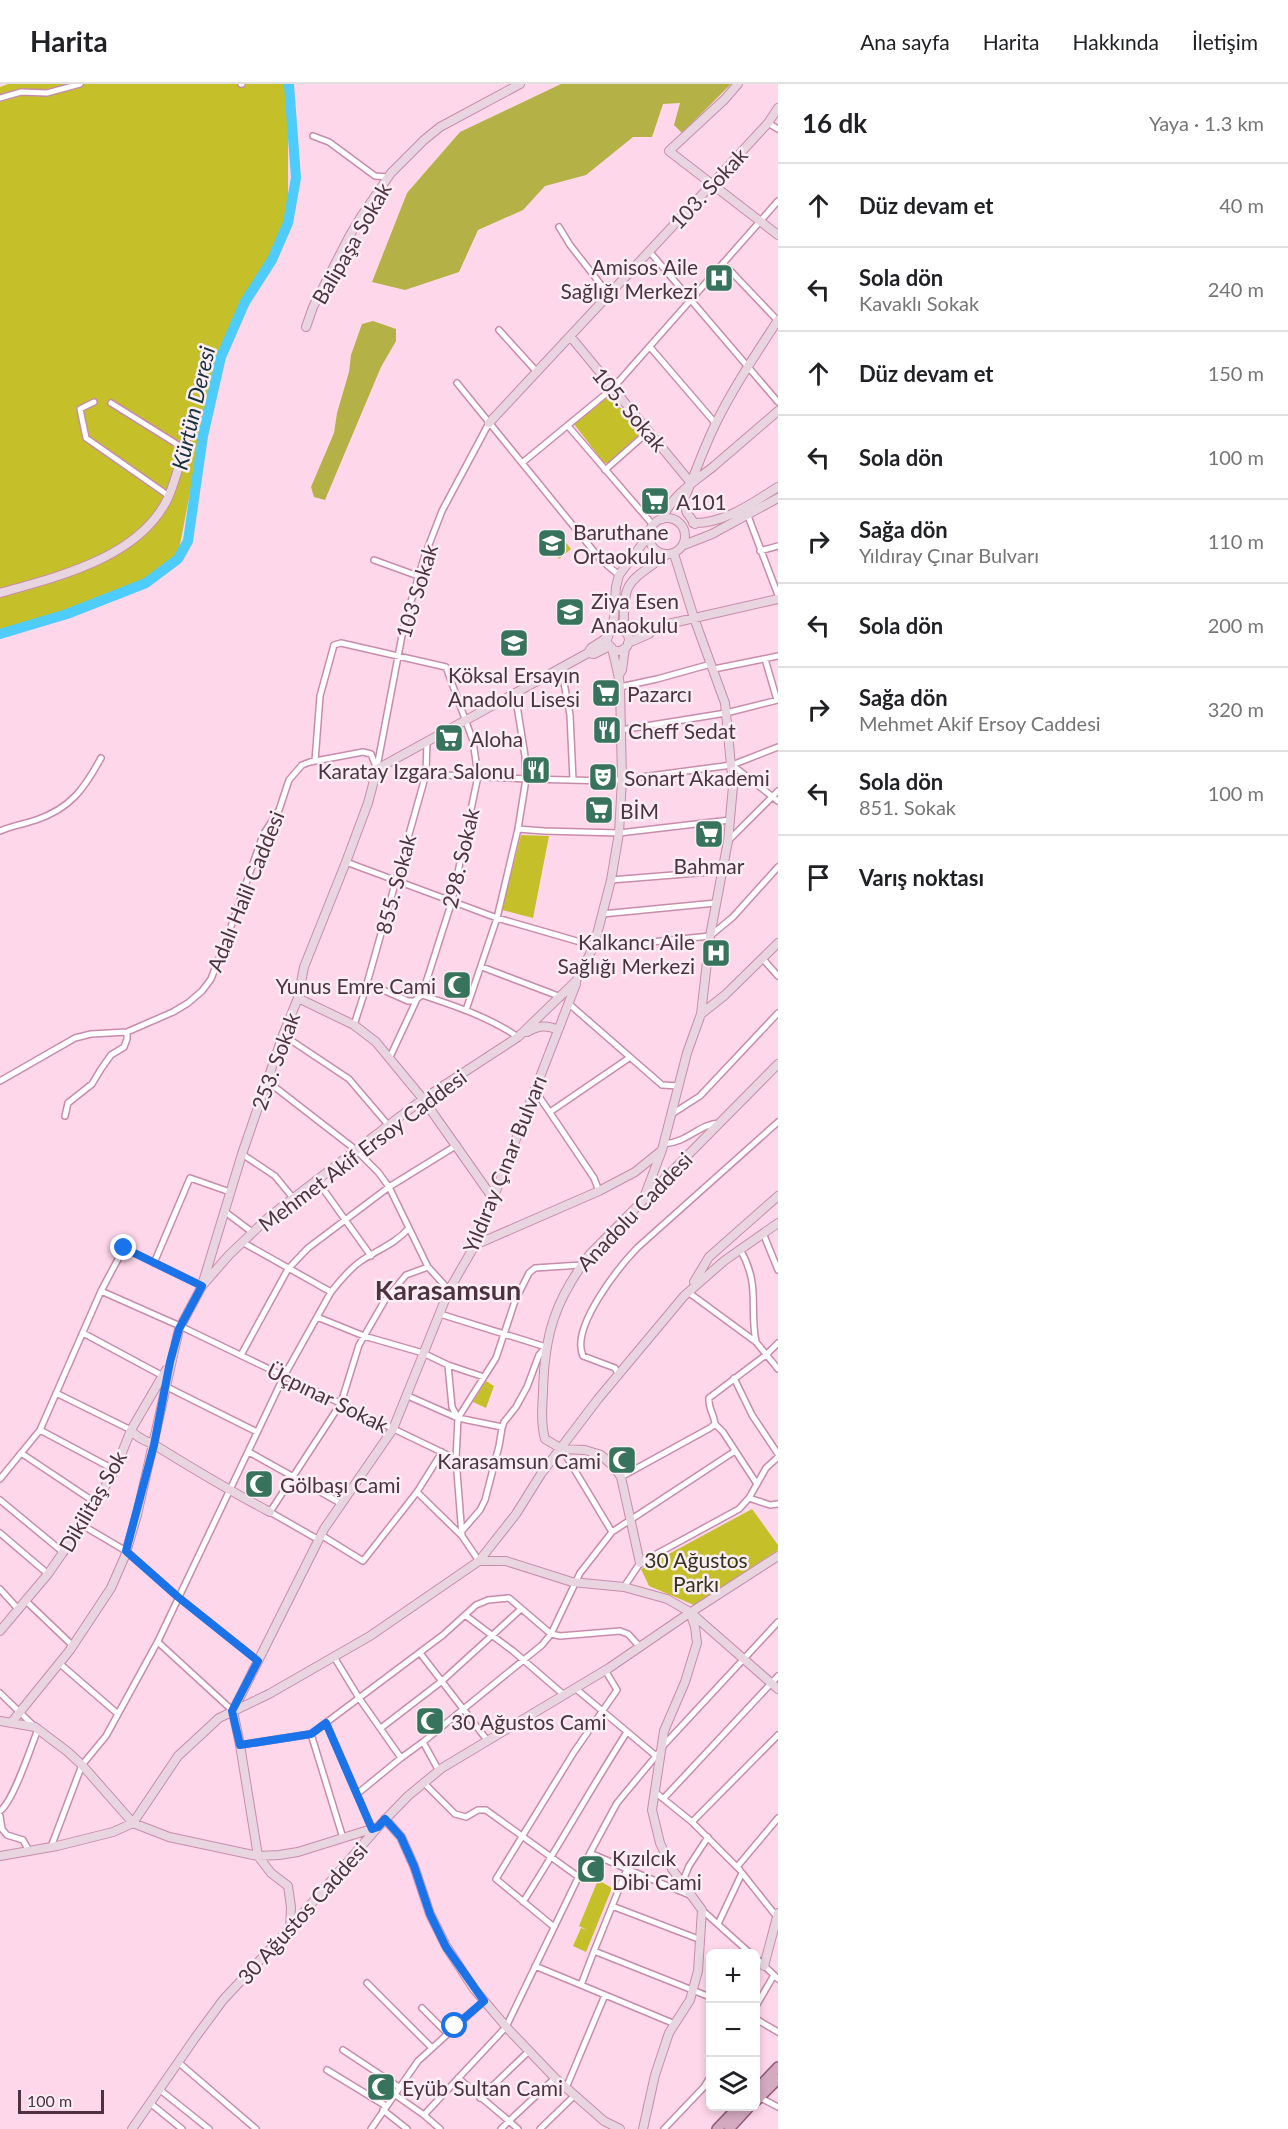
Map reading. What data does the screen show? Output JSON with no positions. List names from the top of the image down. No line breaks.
{"streets":{"street":["103. Sokak","Balipaşa Sokak","105. Sokak","103 Sokak","298. Sokak","855. Sokak","Adalı Halil Caddesi","253. Sokak","Mehmet Akif Ersoy Caddesi","Yıldıray Çınar Bulvarı","Anadolu Caddesi","Üçpınar Sokak","Dikilitaş Sok","30 Ağustos Caddesi"]},"crossings":[["103. Sokak","105. Sokak"],["103. Sokak","103 Sokak"],["103 Sokak","298. Sokak"],["103 Sokak","Adalı Halil Caddesi"],["103 Sokak","253. Sokak"],["Adalı Halil Caddesi","253. Sokak"],["253. Sokak","Mehmet Akif Ersoy Caddesi"],["Mehmet Akif Ersoy Caddesi","Yıldıray Çınar Bulvarı"],["Mehmet Akif Ersoy Caddesi","Üçpınar Sokak"],["Mehmet Akif Ersoy Caddesi","Dikilitaş Sok"],["Yıldıray Çınar Bulvarı","Üçpınar Sokak"]],"districts":["Karasamsun"],"water":["Kürtün Deresi"],"parks":["30 Ağustos Parkı"],"places":{"hospital":["Amisos Aile Sağlığı Merkezi","Kalkancı Aile Sağlığı Merkezi"],"supermarket":["A101","Pazarcı","Aloha","BİM","Bahmar"],"school or university":["Baruthane Ortaokulu","Ziya Esen Anaokulu","Köksal Ersayın Anadolu Lisesi"],"restaurant":["Cheff Sedat","Karatay Izgara Salonu"],"theatre":["Sonart Akademi"],"mosque":["Yunus Emre Cami","Karasamsun Cami","Gölbaşı Cami","30 Ağustos Cami","Kızılcık Dibi Cami","Eyüb Sultan Cami"]},"scale_bar":"100 m","page":{"header":"Harita","nav":["Ana sayfa","Harita","Hakkında","İletişim"],"heading":["16 dk","Yaya · 1.3 km"],"list":[["Düz devam et","40 m"],["Sola dön","Kavaklı Sokak","240 m"],["Düz devam et","150 m"],["Sola dön","100 m"],["Sağa dön","Yıldıray Çınar Bulvarı","110 m"],["Sola dön","200 m"],["Sağa dön","Mehmet Akif Ersoy Caddesi","320 m"],["Sola dön","851. Sokak","100 m"],"Varış noktası"],"map_buttons":["+","−"],"scale":"100 m"}}
